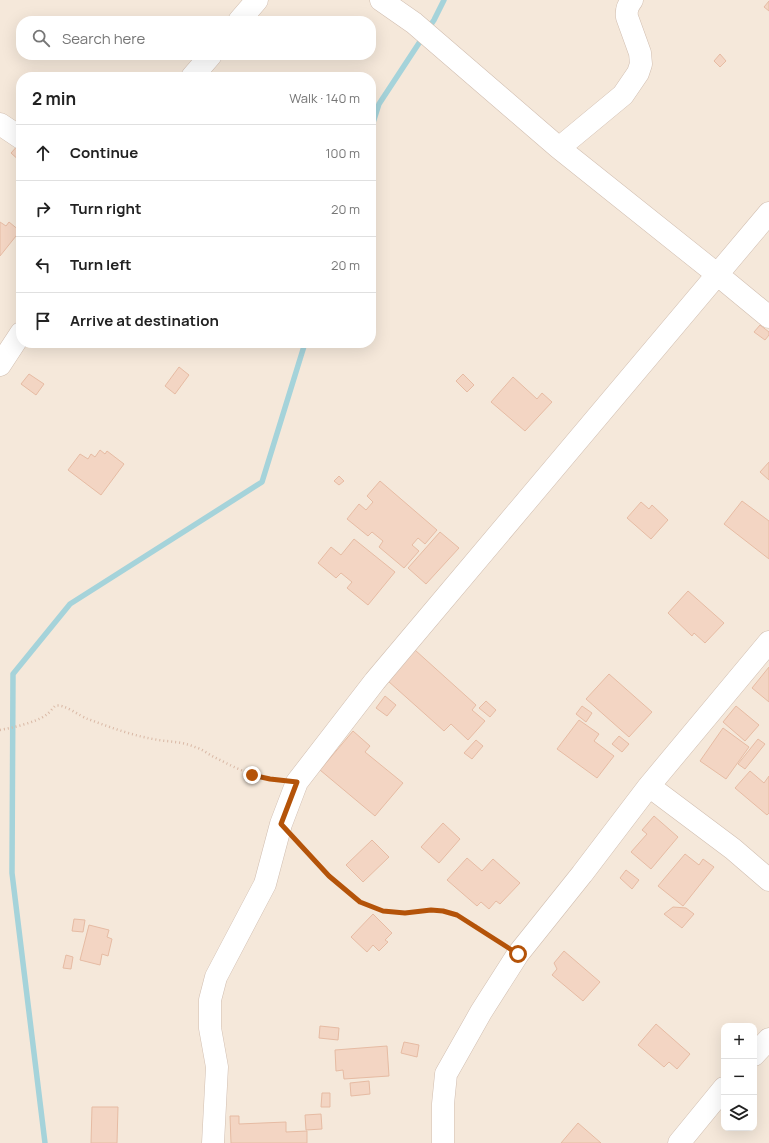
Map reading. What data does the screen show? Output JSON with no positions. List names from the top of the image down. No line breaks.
{"page":{"search":"Search here","heading":["2 min","Walk · 140 m"],"list":[["Continue","100 m"],["Turn right","20 m"],["Turn left","20 m"],"Arrive at destination"],"map_buttons":["+","−"]}}
